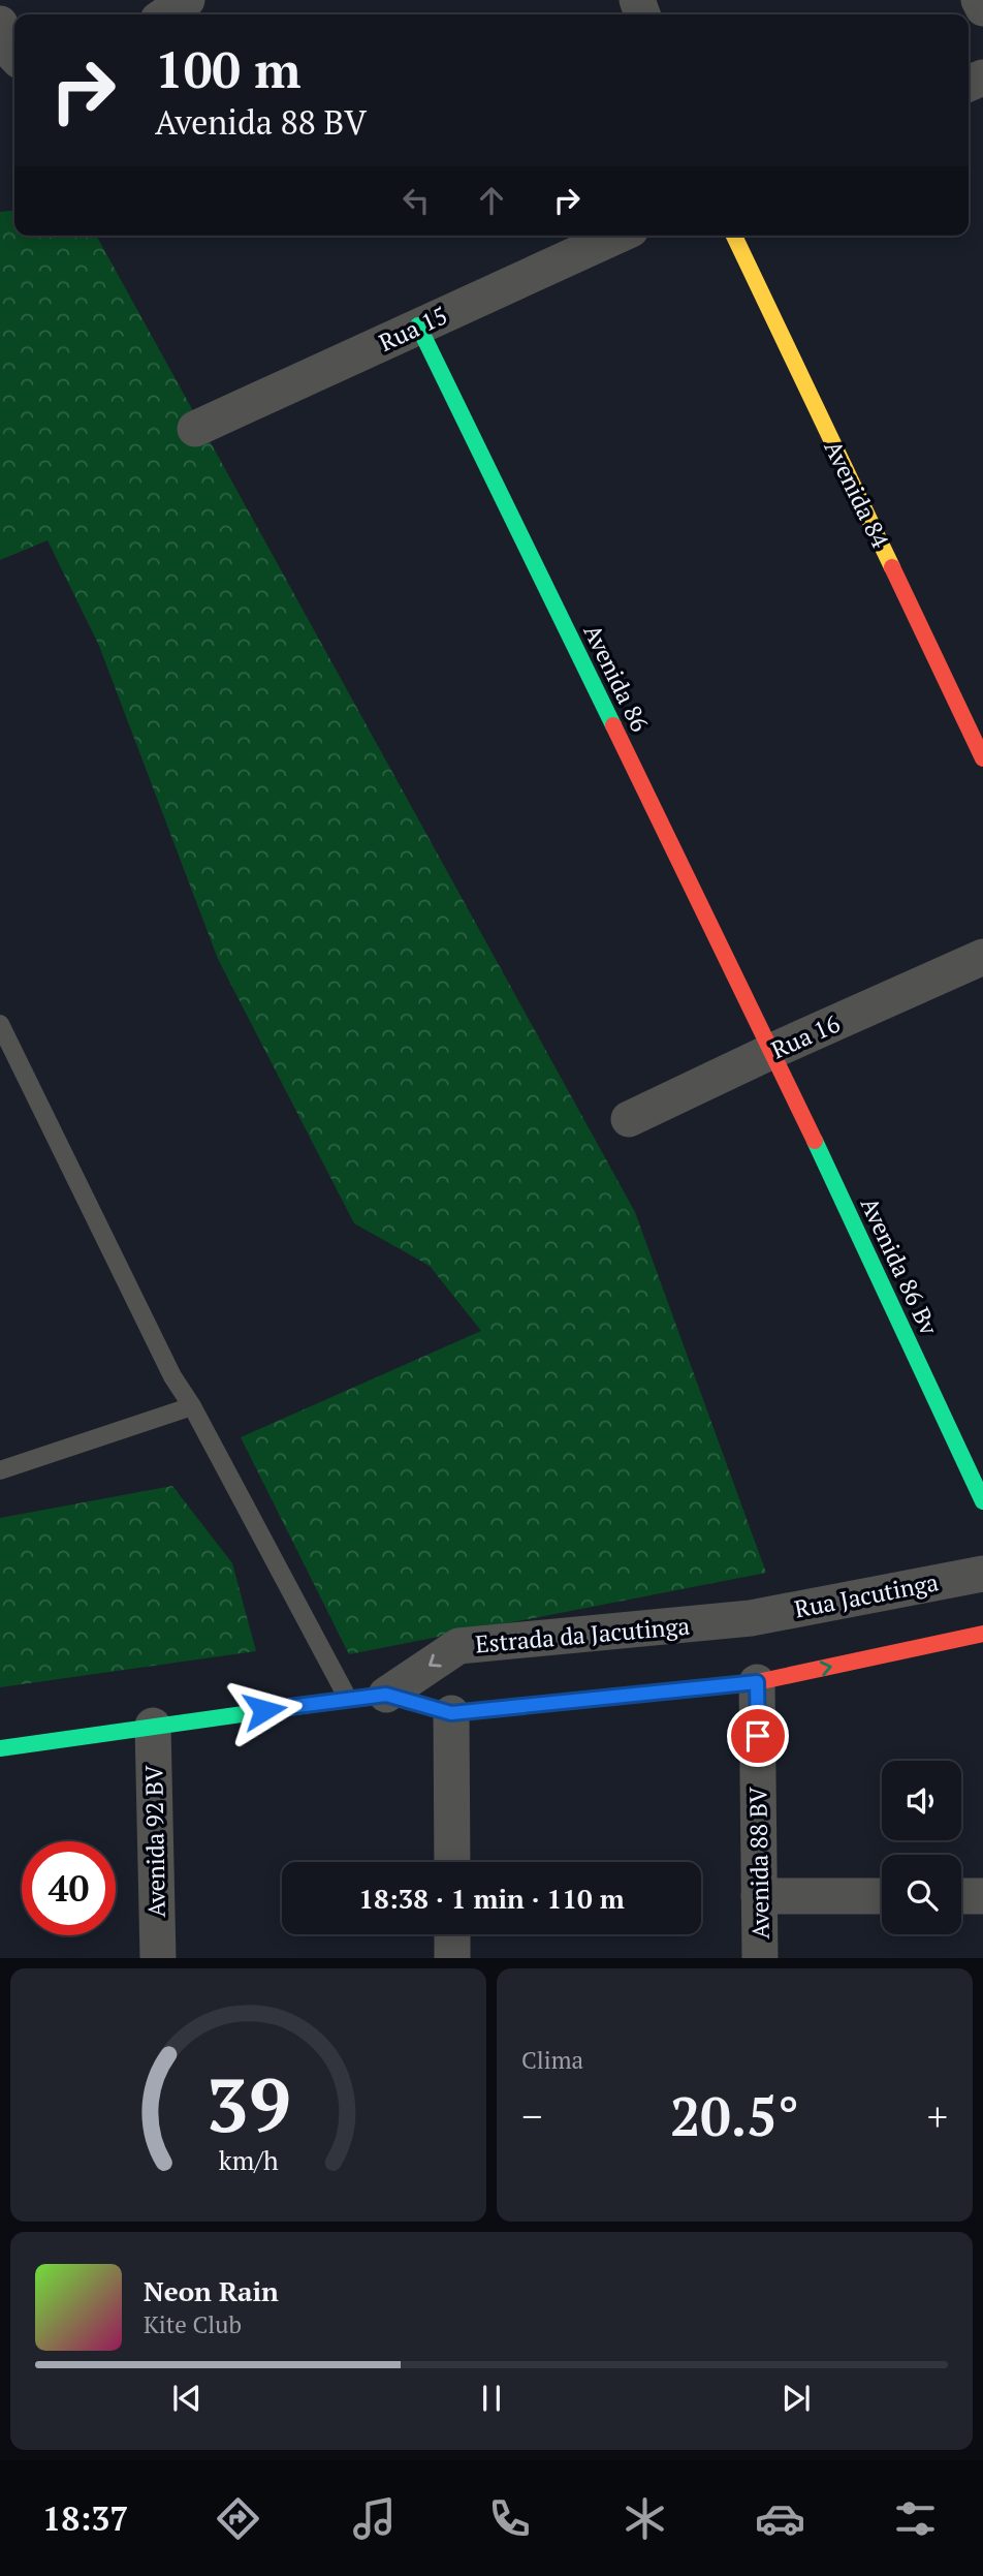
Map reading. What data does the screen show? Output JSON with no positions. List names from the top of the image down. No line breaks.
{"streets":{"street":["Rua 15","Avenida 84","Avenida 86","Rua 16","Avenida 86 Bv","Rua Jacutinga","Estrada da Jacutinga","Avenida 92 BV","Avenida 88 BV"]},"crossings":[["Rua 15","Avenida 86"],["Avenida 86","Rua 16"],["Avenida 86","Avenida 86 Bv"],["Rua 16","Avenida 86 Bv"],["Rua Jacutinga","Estrada da Jacutinga"],["Estrada da Jacutinga","Avenida 92 BV"],["Estrada da Jacutinga","Avenida 88 BV"]],"page":{"turn":["100 m","Avenida 88 BV"],"limit":"40","trip":"18:38 · 1 min · 110 m","tile":"Clima","heat":["−","20.5°","+"],"song":["Neon Rain","Kite Club"],"tabs":"18:37","gauge":["39","km/h"]}}
